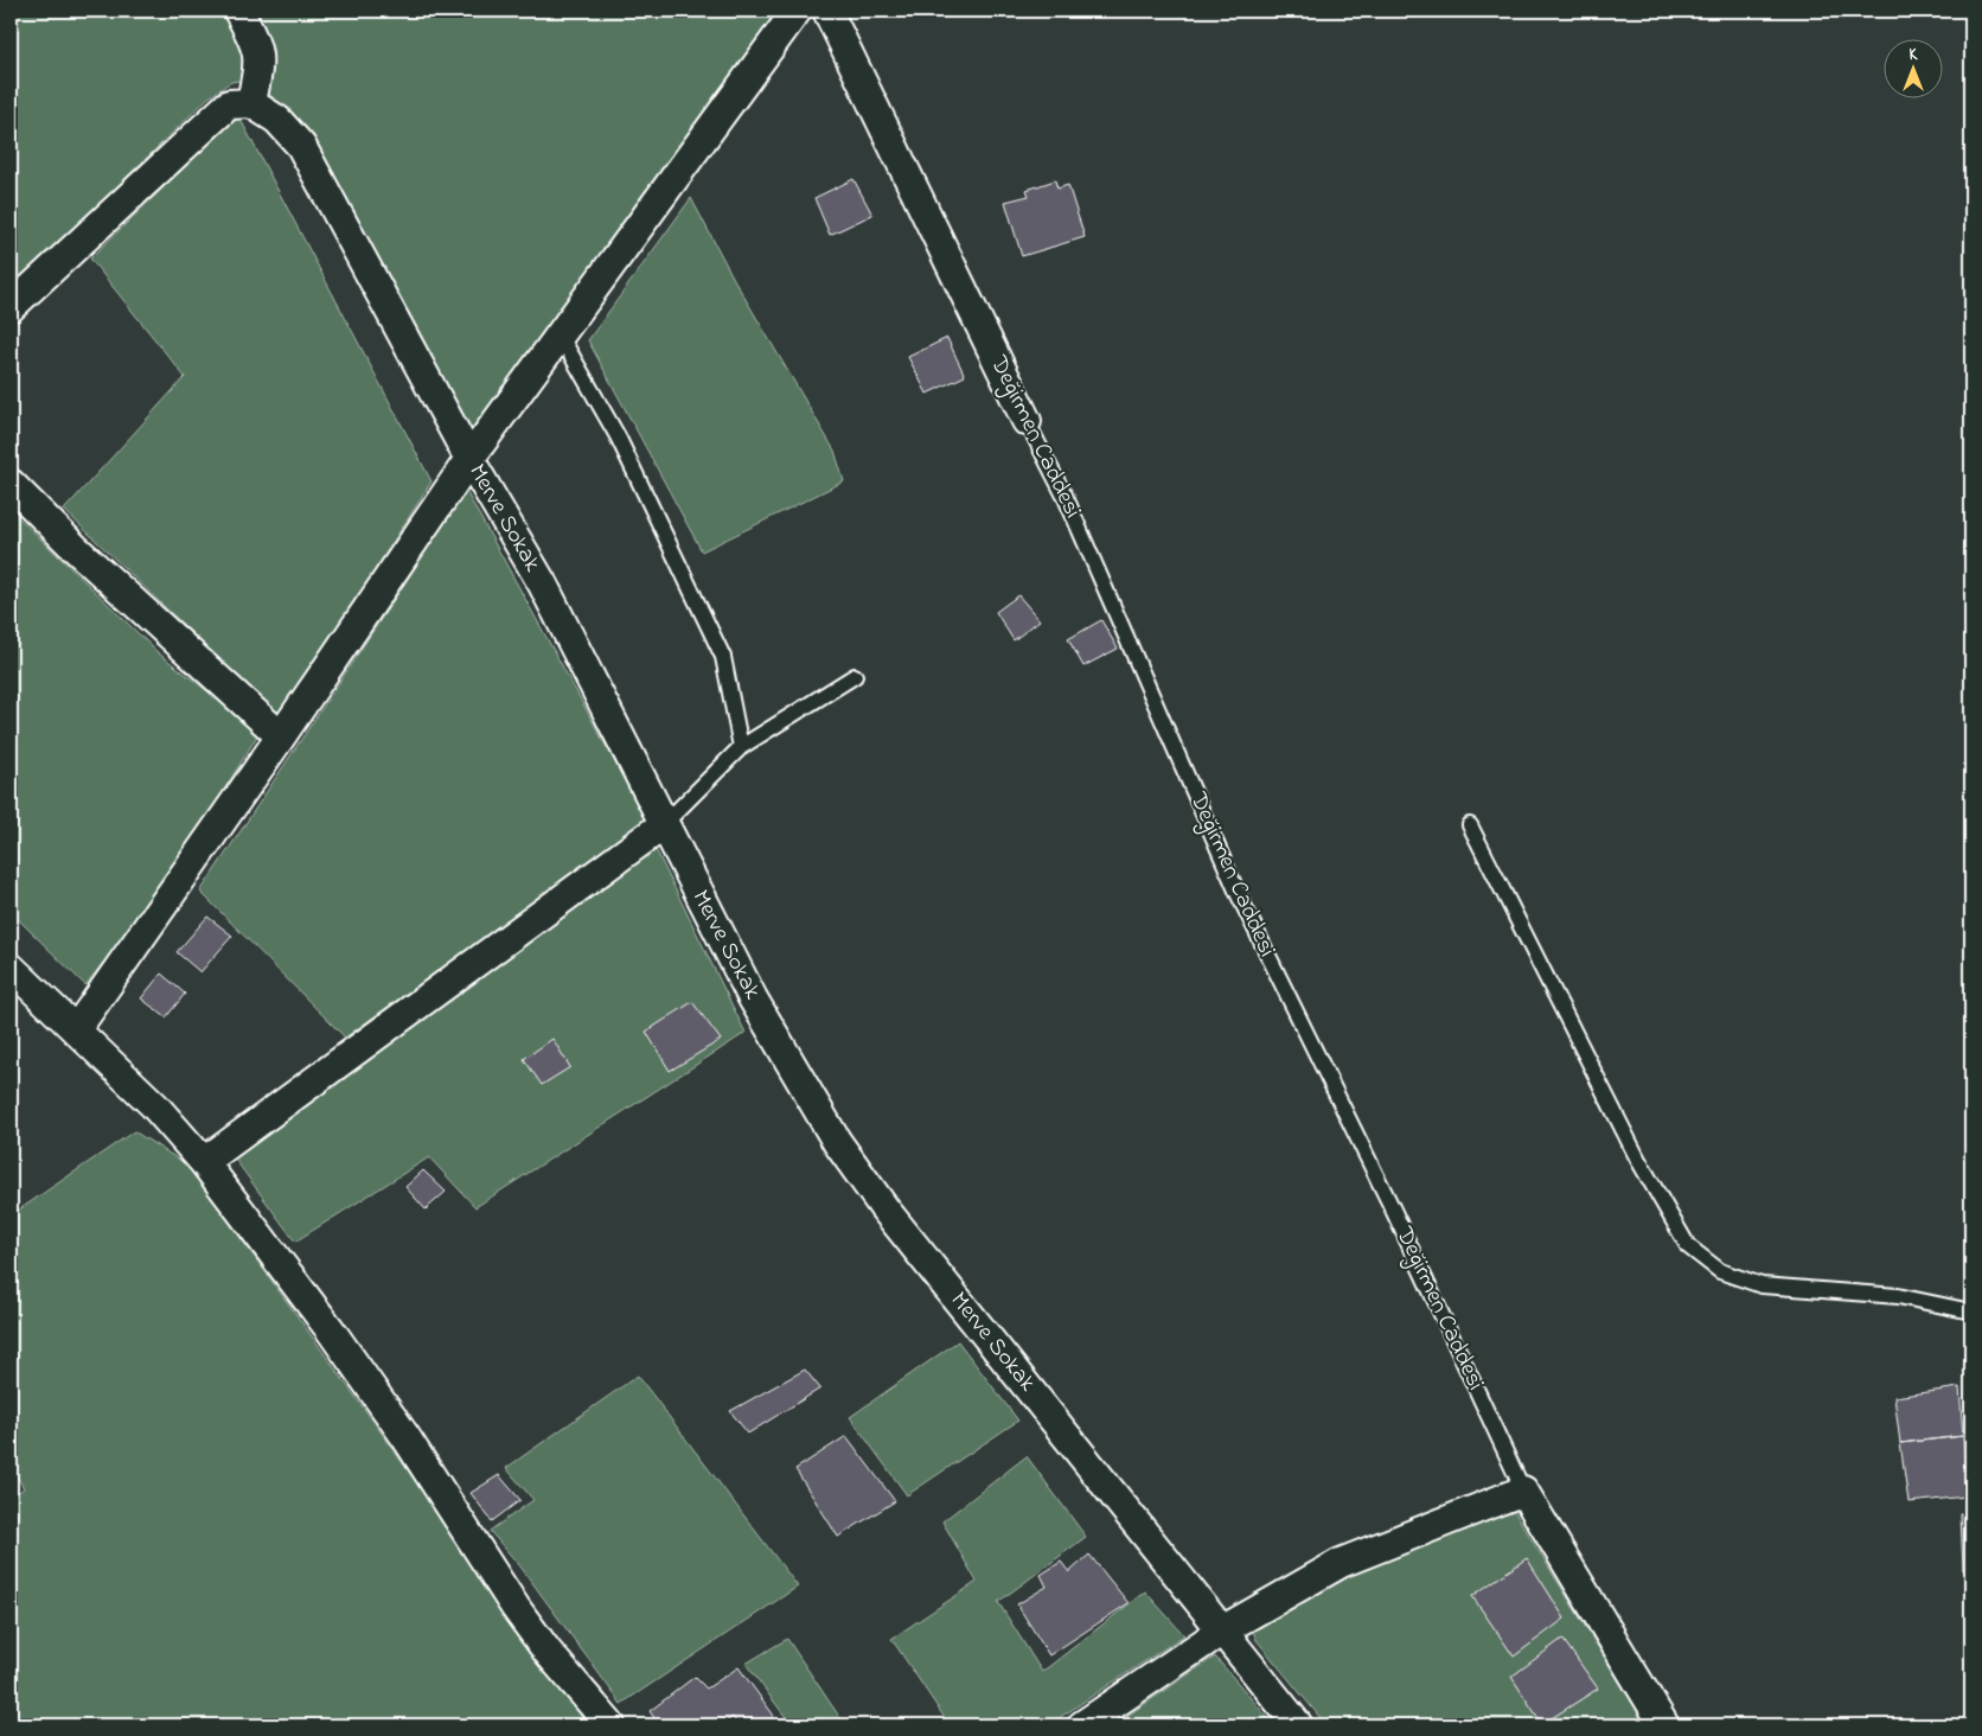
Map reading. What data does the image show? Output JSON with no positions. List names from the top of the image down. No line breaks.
{"streets":{"street":["Değirmen Caddesi","Merve Sokak"]},"north":"top"}
